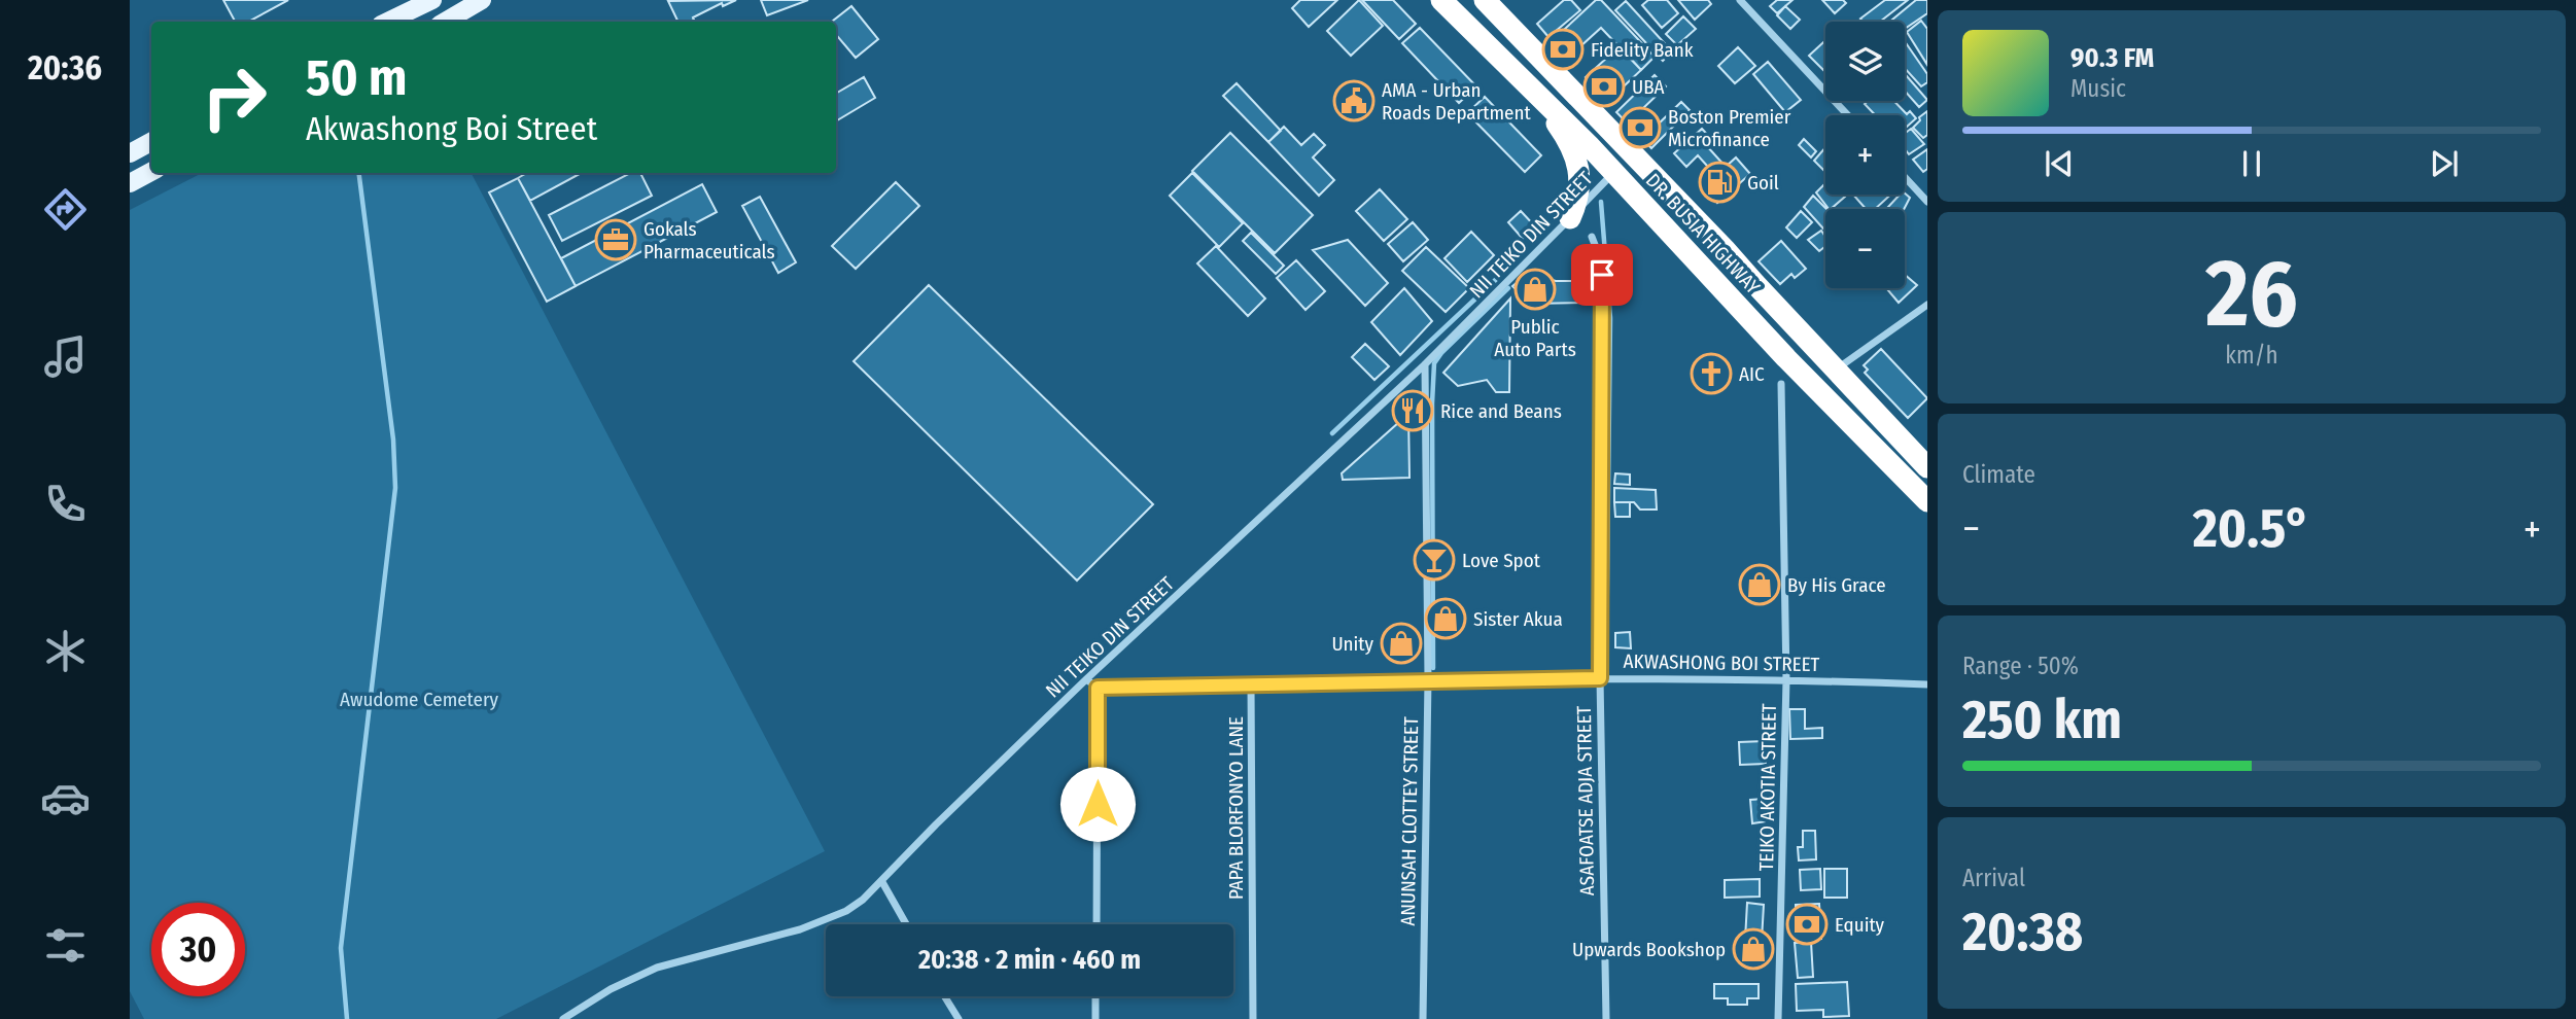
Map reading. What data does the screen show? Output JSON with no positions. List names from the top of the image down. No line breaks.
{"streets":{"highway":["DR. BUSIA HIGHWAY"],"street":["NII TEIKO DIN STREET","AKWASHONG BOI STREET","TEIKO AKOTIA STREET","ASAFOATSE ADJA STREET","PAPA BLORFONYO LANE","ANUNSAH CLOTTEY STREET"]},"crossings":[["DR. BUSIA HIGHWAY","NII TEIKO DIN STREET"],["NII TEIKO DIN STREET","ANUNSAH CLOTTEY STREET"],["AKWASHONG BOI STREET","TEIKO AKOTIA STREET"],["AKWASHONG BOI STREET","ASAFOATSE ADJA STREET"],["AKWASHONG BOI STREET","PAPA BLORFONYO LANE"],["AKWASHONG BOI STREET","ANUNSAH CLOTTEY STREET"]],"parks":["Awudome Cemetery"],"places":{"bank":["Fidelity Bank","UBA","Boston Premier Microfinance","Equity"],"public building":["AMA - Urban Roads Department"],"fuel station":["Goil"],"office":["Gokals Pharmaceuticals"],"shop":["Public Auto Parts","By His Grace","Sister Akua","Unity","Upwards Bookshop"],"church":["AIC"],"restaurant":["Rice and Beans"],"bar":["Love Spot"]},"page":{"tabs":"20:36","map_buttons":["+","−"],"turn":["50 m","Akwashong Boi Street"],"song":["90.3 FM","Music"],"tile":[["26","km/h"],"Climate",["Range · 50%","250 km"],["Arrival","20:38"]],"heat":["−","20.5°","+"],"limit":"30","trip":"20:38 · 2 min · 460 m"}}
